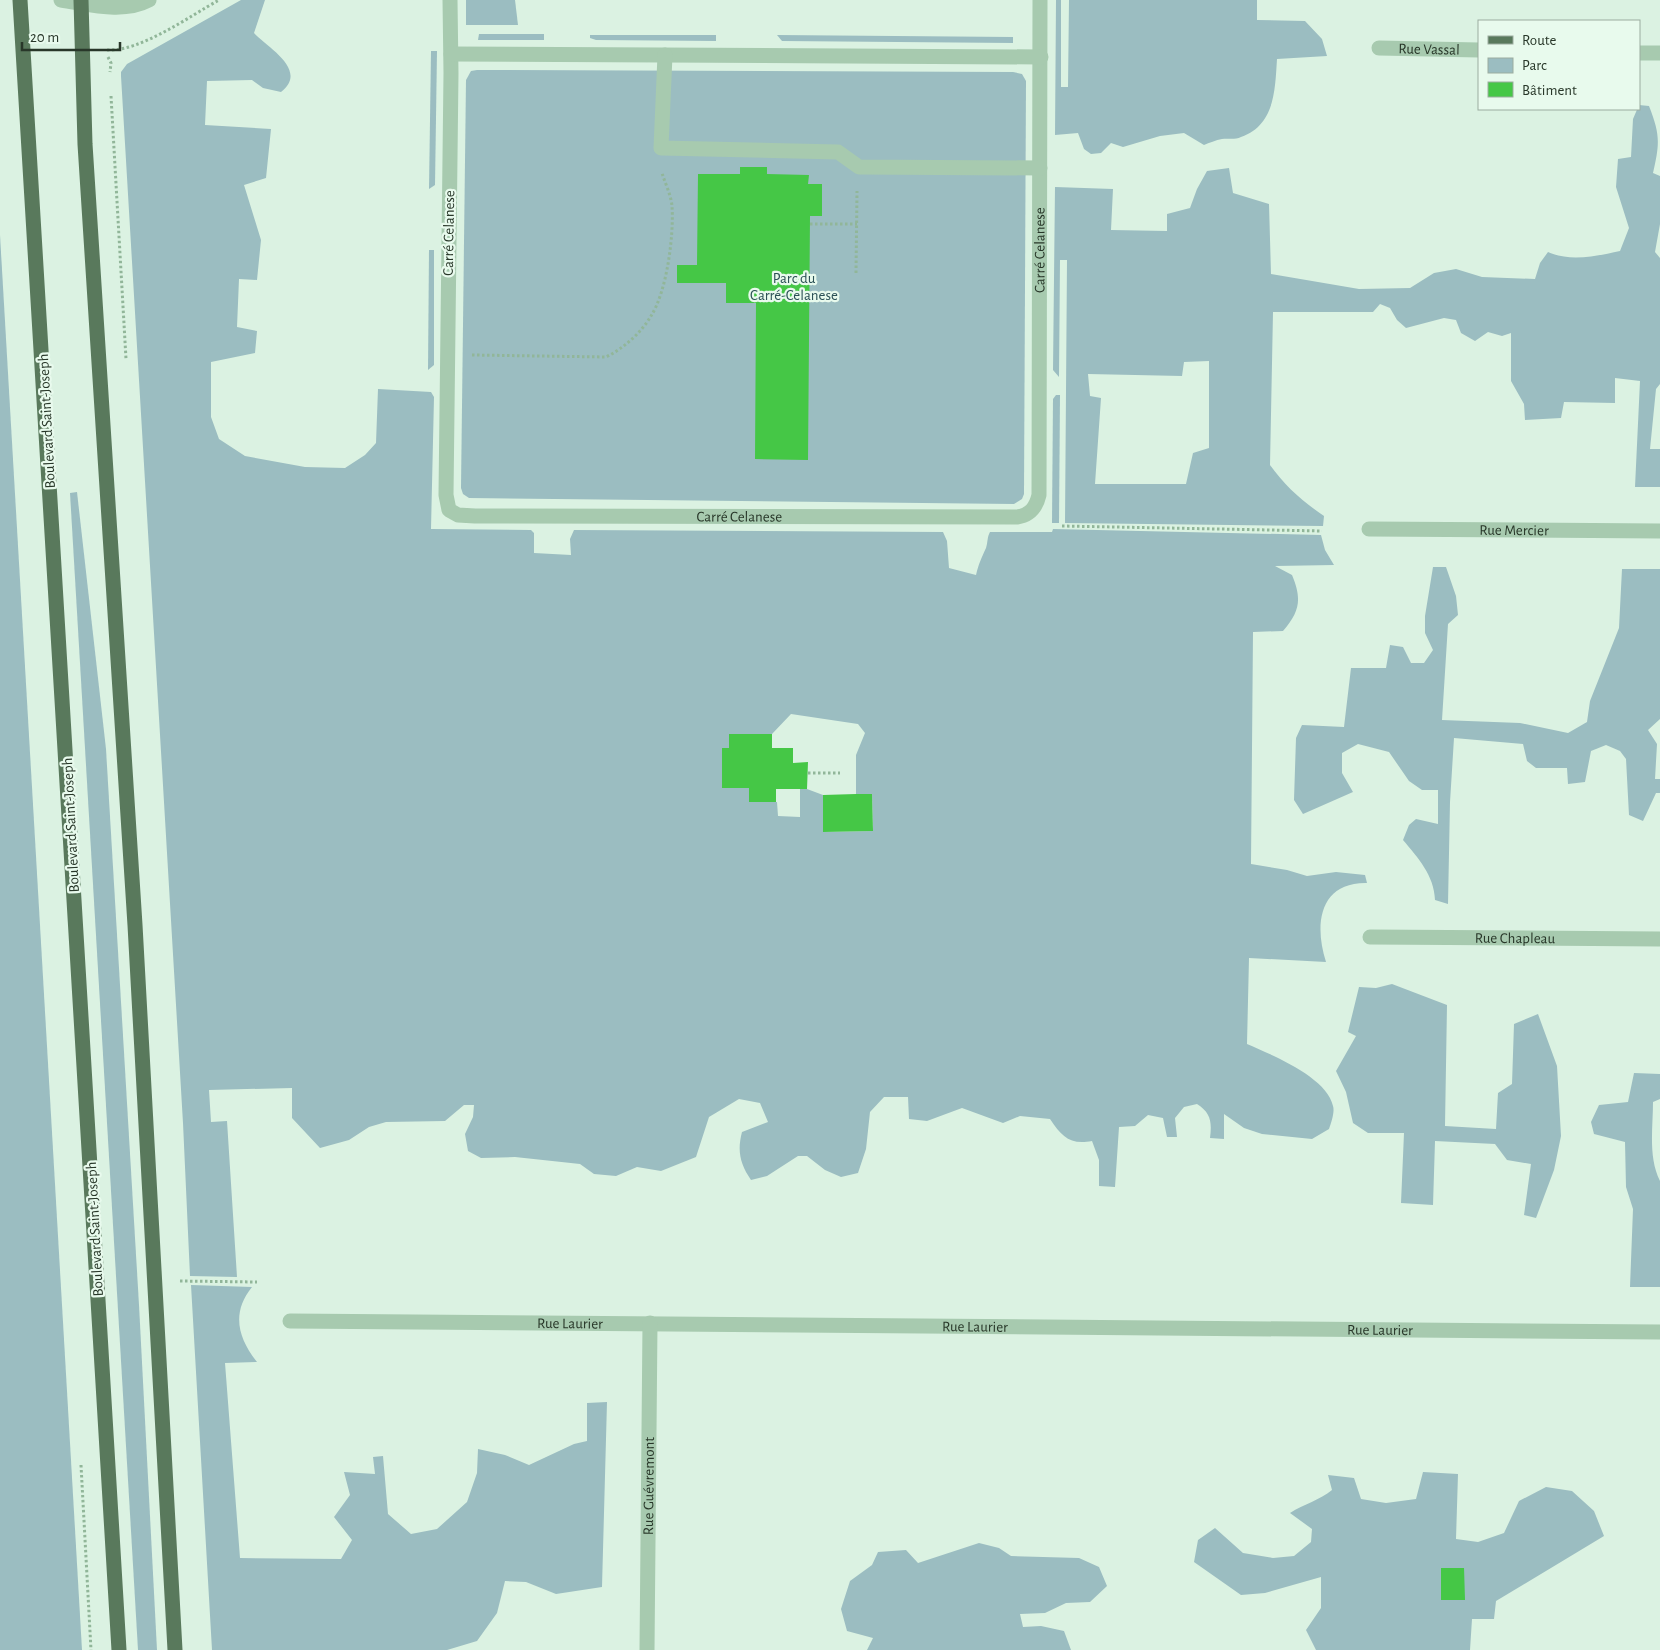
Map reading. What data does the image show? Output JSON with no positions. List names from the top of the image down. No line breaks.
{"streets":{"main road":["Boulevard Saint-Joseph"],"street":["Rue Vassal","Carré Celanese","Rue Mercier","Rue Chapleau","Rue Laurier","Rue Guévremont"]},"crossings":[["Rue Laurier","Rue Guévremont"]],"parks":["Parc du Carré-Celanese"],"legend":["Route","Parc","Bâtiment"],"scale_bar":"20 m"}
